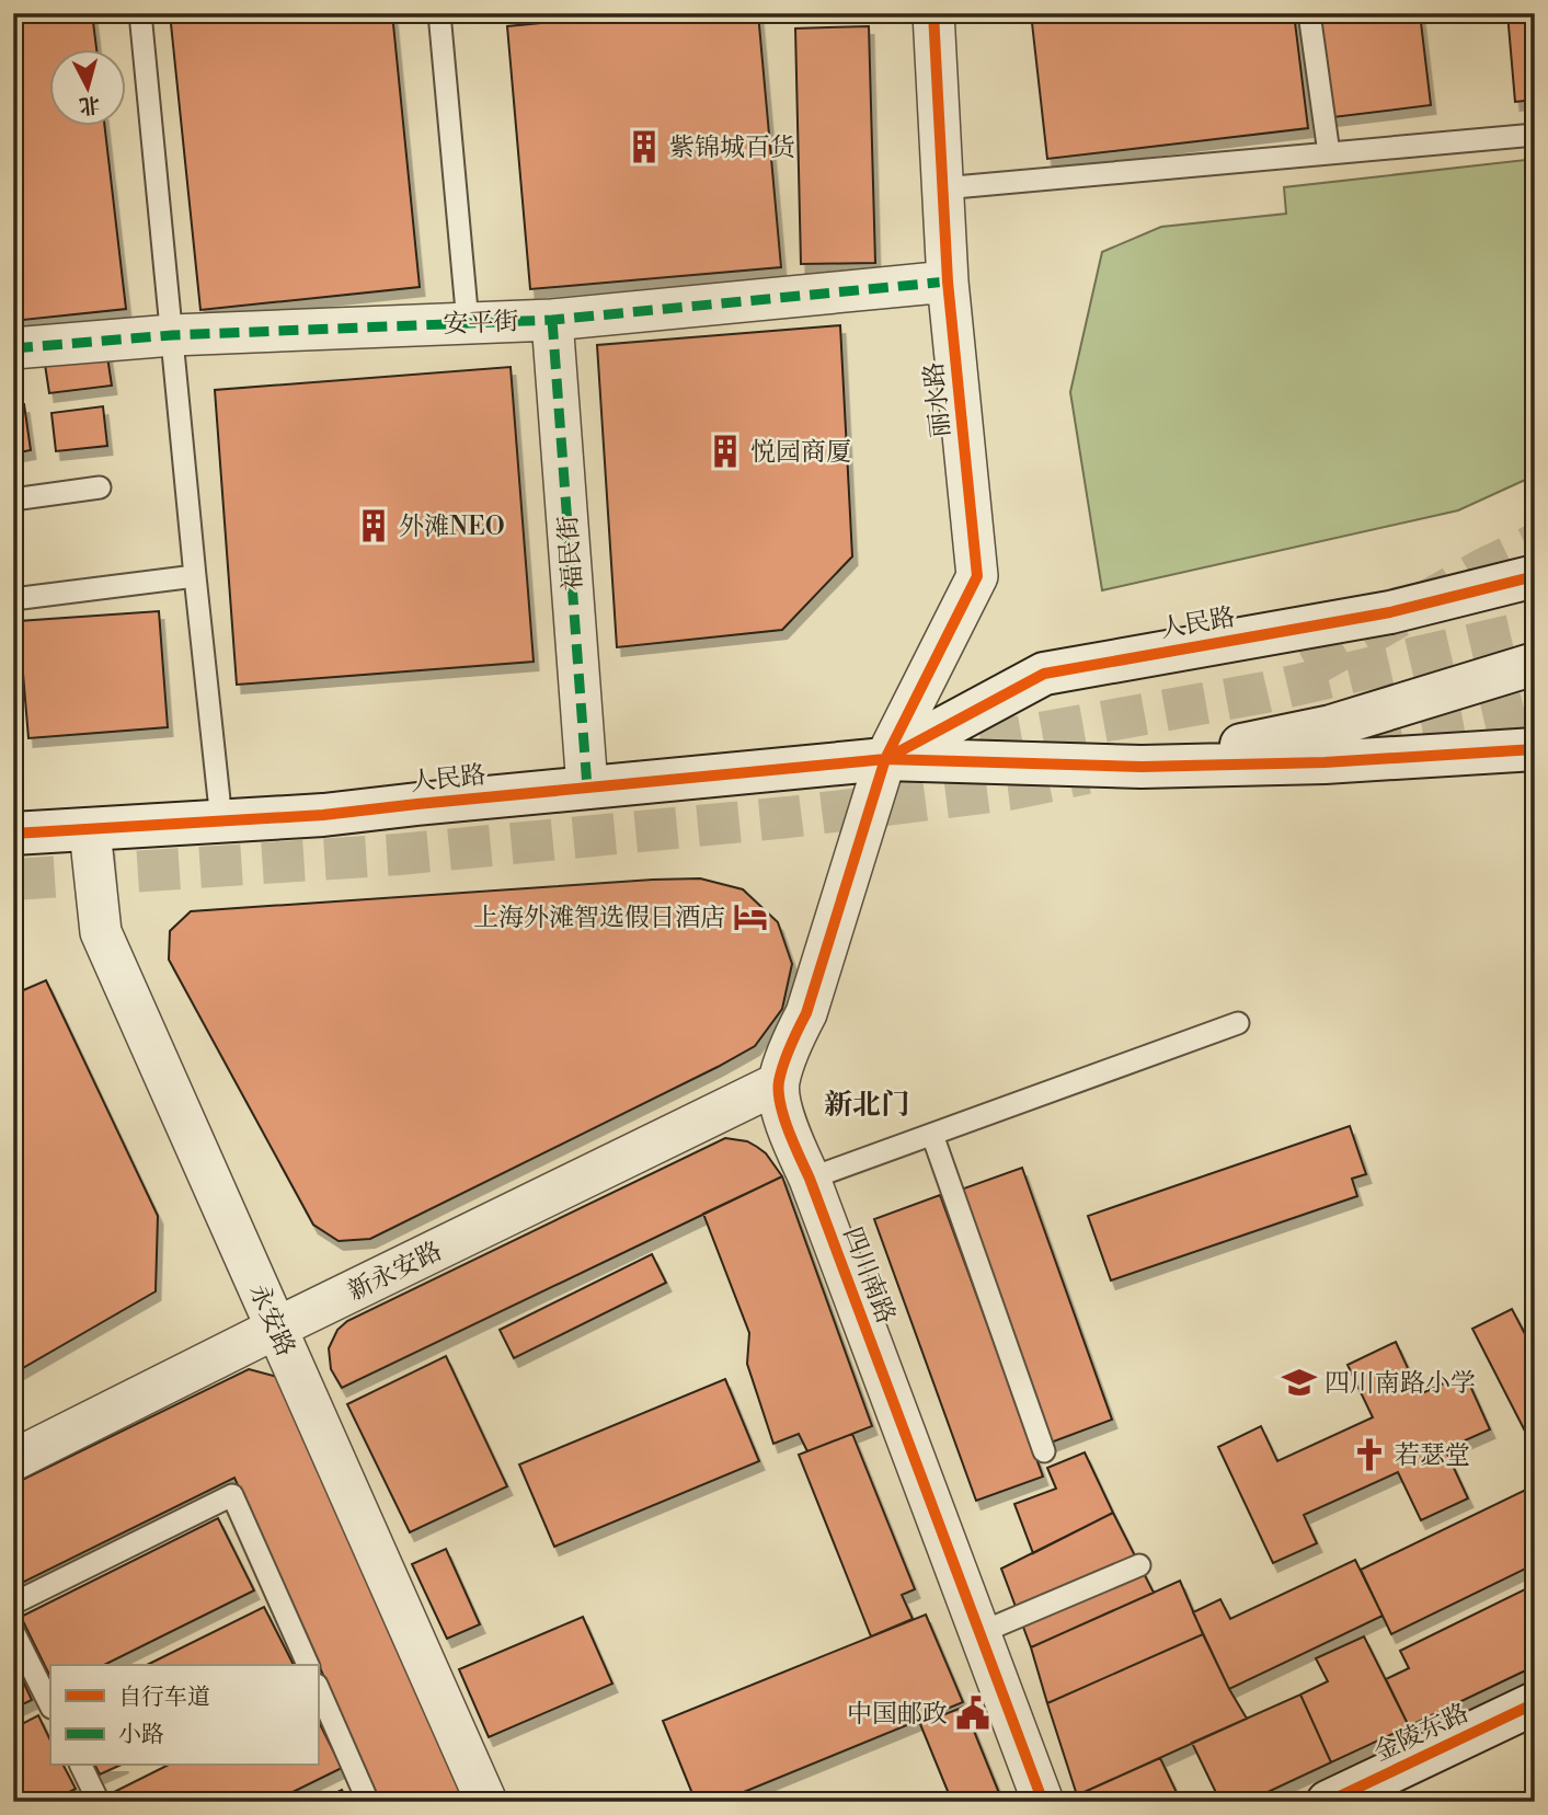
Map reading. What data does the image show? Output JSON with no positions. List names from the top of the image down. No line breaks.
{"streets":{"main road":["人民路","金陵东路"],"street":["安平街","丽水路","福民街","新永安路","四川南路","永安路"]},"crossings":[["安平街","丽水路"],["安平街","福民街"],["丽水路","人民路"],["福民街","人民路"],["人民路","永安路"],["新永安路","四川南路"],["新永安路","永安路"]],"districts":["新北门"],"places":{"building":["紫锦城百货","悦园商厦","外滩NEO"],"hotel":["上海外滩智选假日酒店"],"school or university":["四川南路小学"],"church":["若瑟堂"],"public building":["中国邮政"]},"legend":["自行车道","小路"],"north":"bottom"}
